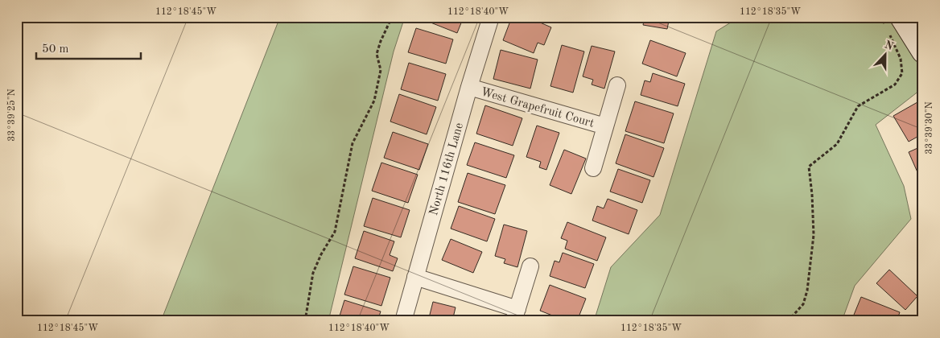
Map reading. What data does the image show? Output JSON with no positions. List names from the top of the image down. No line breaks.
{"streets":{"street":["West Grapefruit Court","North 116th Lane"]},"crossings":[["West Grapefruit Court","North 116th Lane"]],"scale_bar":"50 m","north":"top","coordinates":["112°18'45\"W","112°18'40\"W","112°18'35\"W","33°39'25\"N","33°39'30\"N"]}
